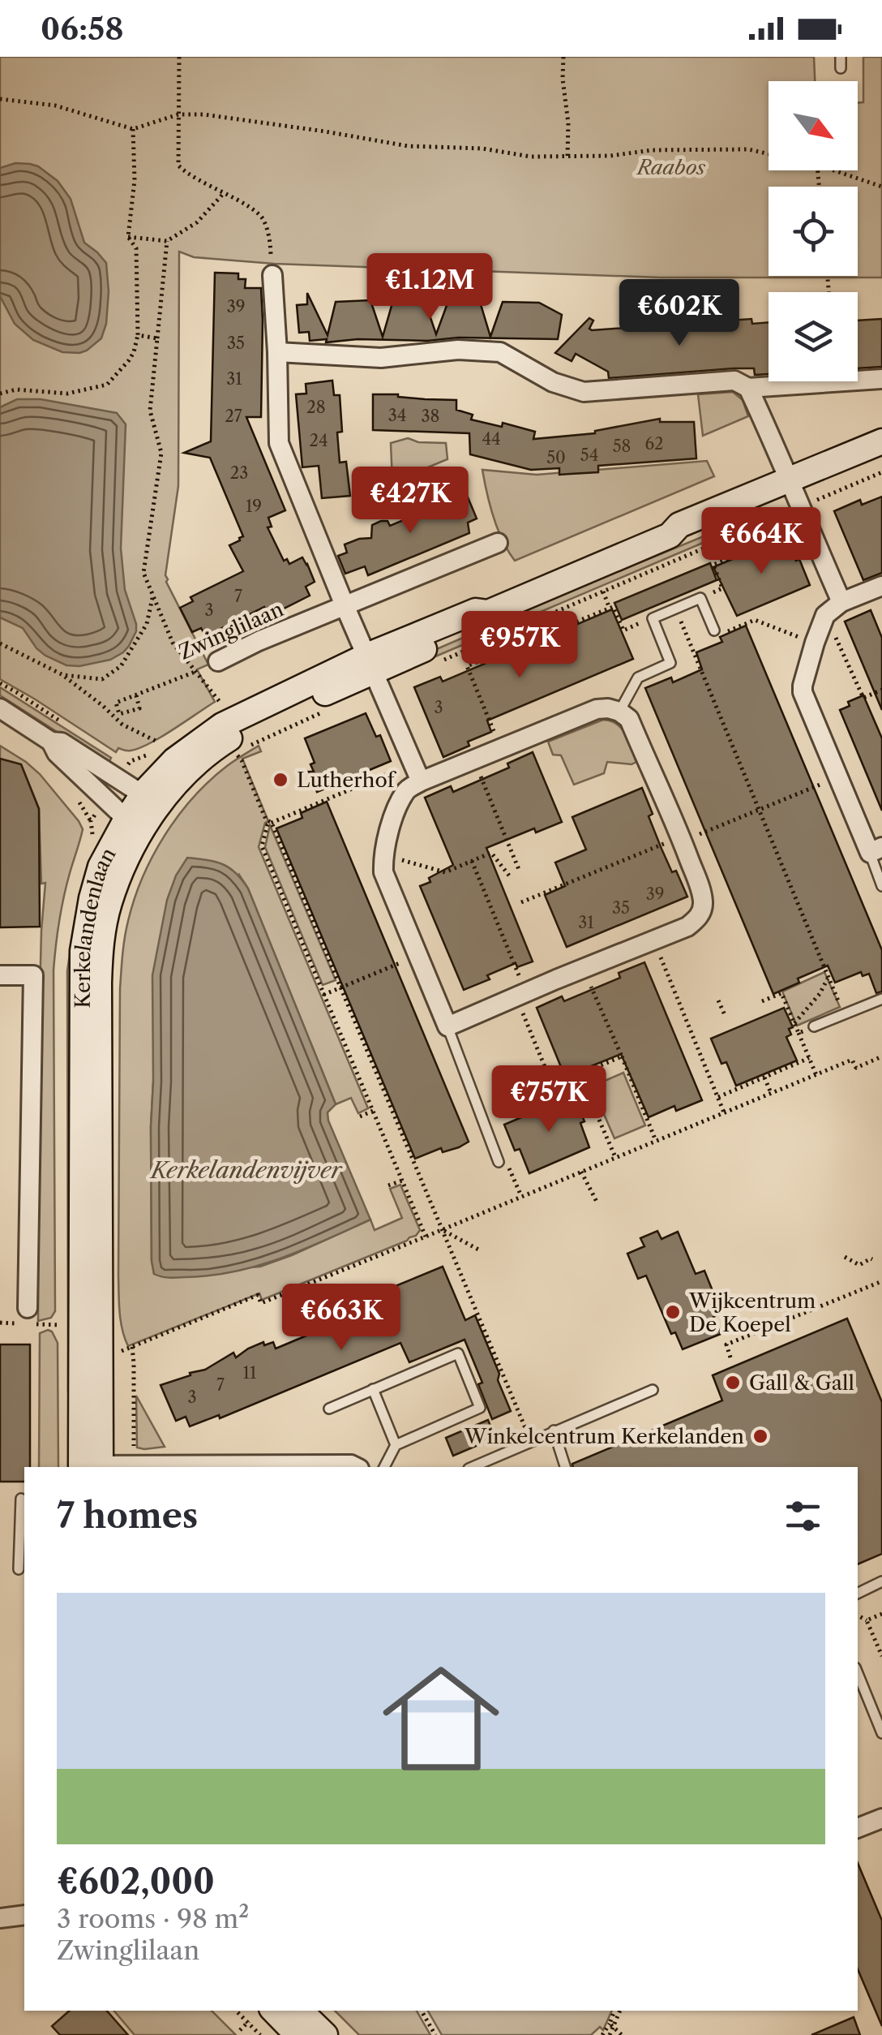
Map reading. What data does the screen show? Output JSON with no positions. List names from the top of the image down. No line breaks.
{"streets":{"street":["Zwinglilaan","Kerkelandenlaan"]},"water":["Kerkelandenvijver"],"parks":["Raabos"],"places":["Lutherhof","Wijkcentrum De Koepel","Gall & Gall","Winkelcentrum Kerkelanden"],"house_numbers":["39","35","31","28","34","27","38","44","24","62","58","54","50","23","19","7","3","3","39","35","31","11","7","3"],"north":"bottom right","page":{"status":"06:58","price":["€1.12M","€602K","€427K","€664K","€957K","€757K","€663K"],"heading":"7 homes","list":[{"name":"€602,000","note":"3 rooms · 98 m² · Zwinglilaan"}]}}
